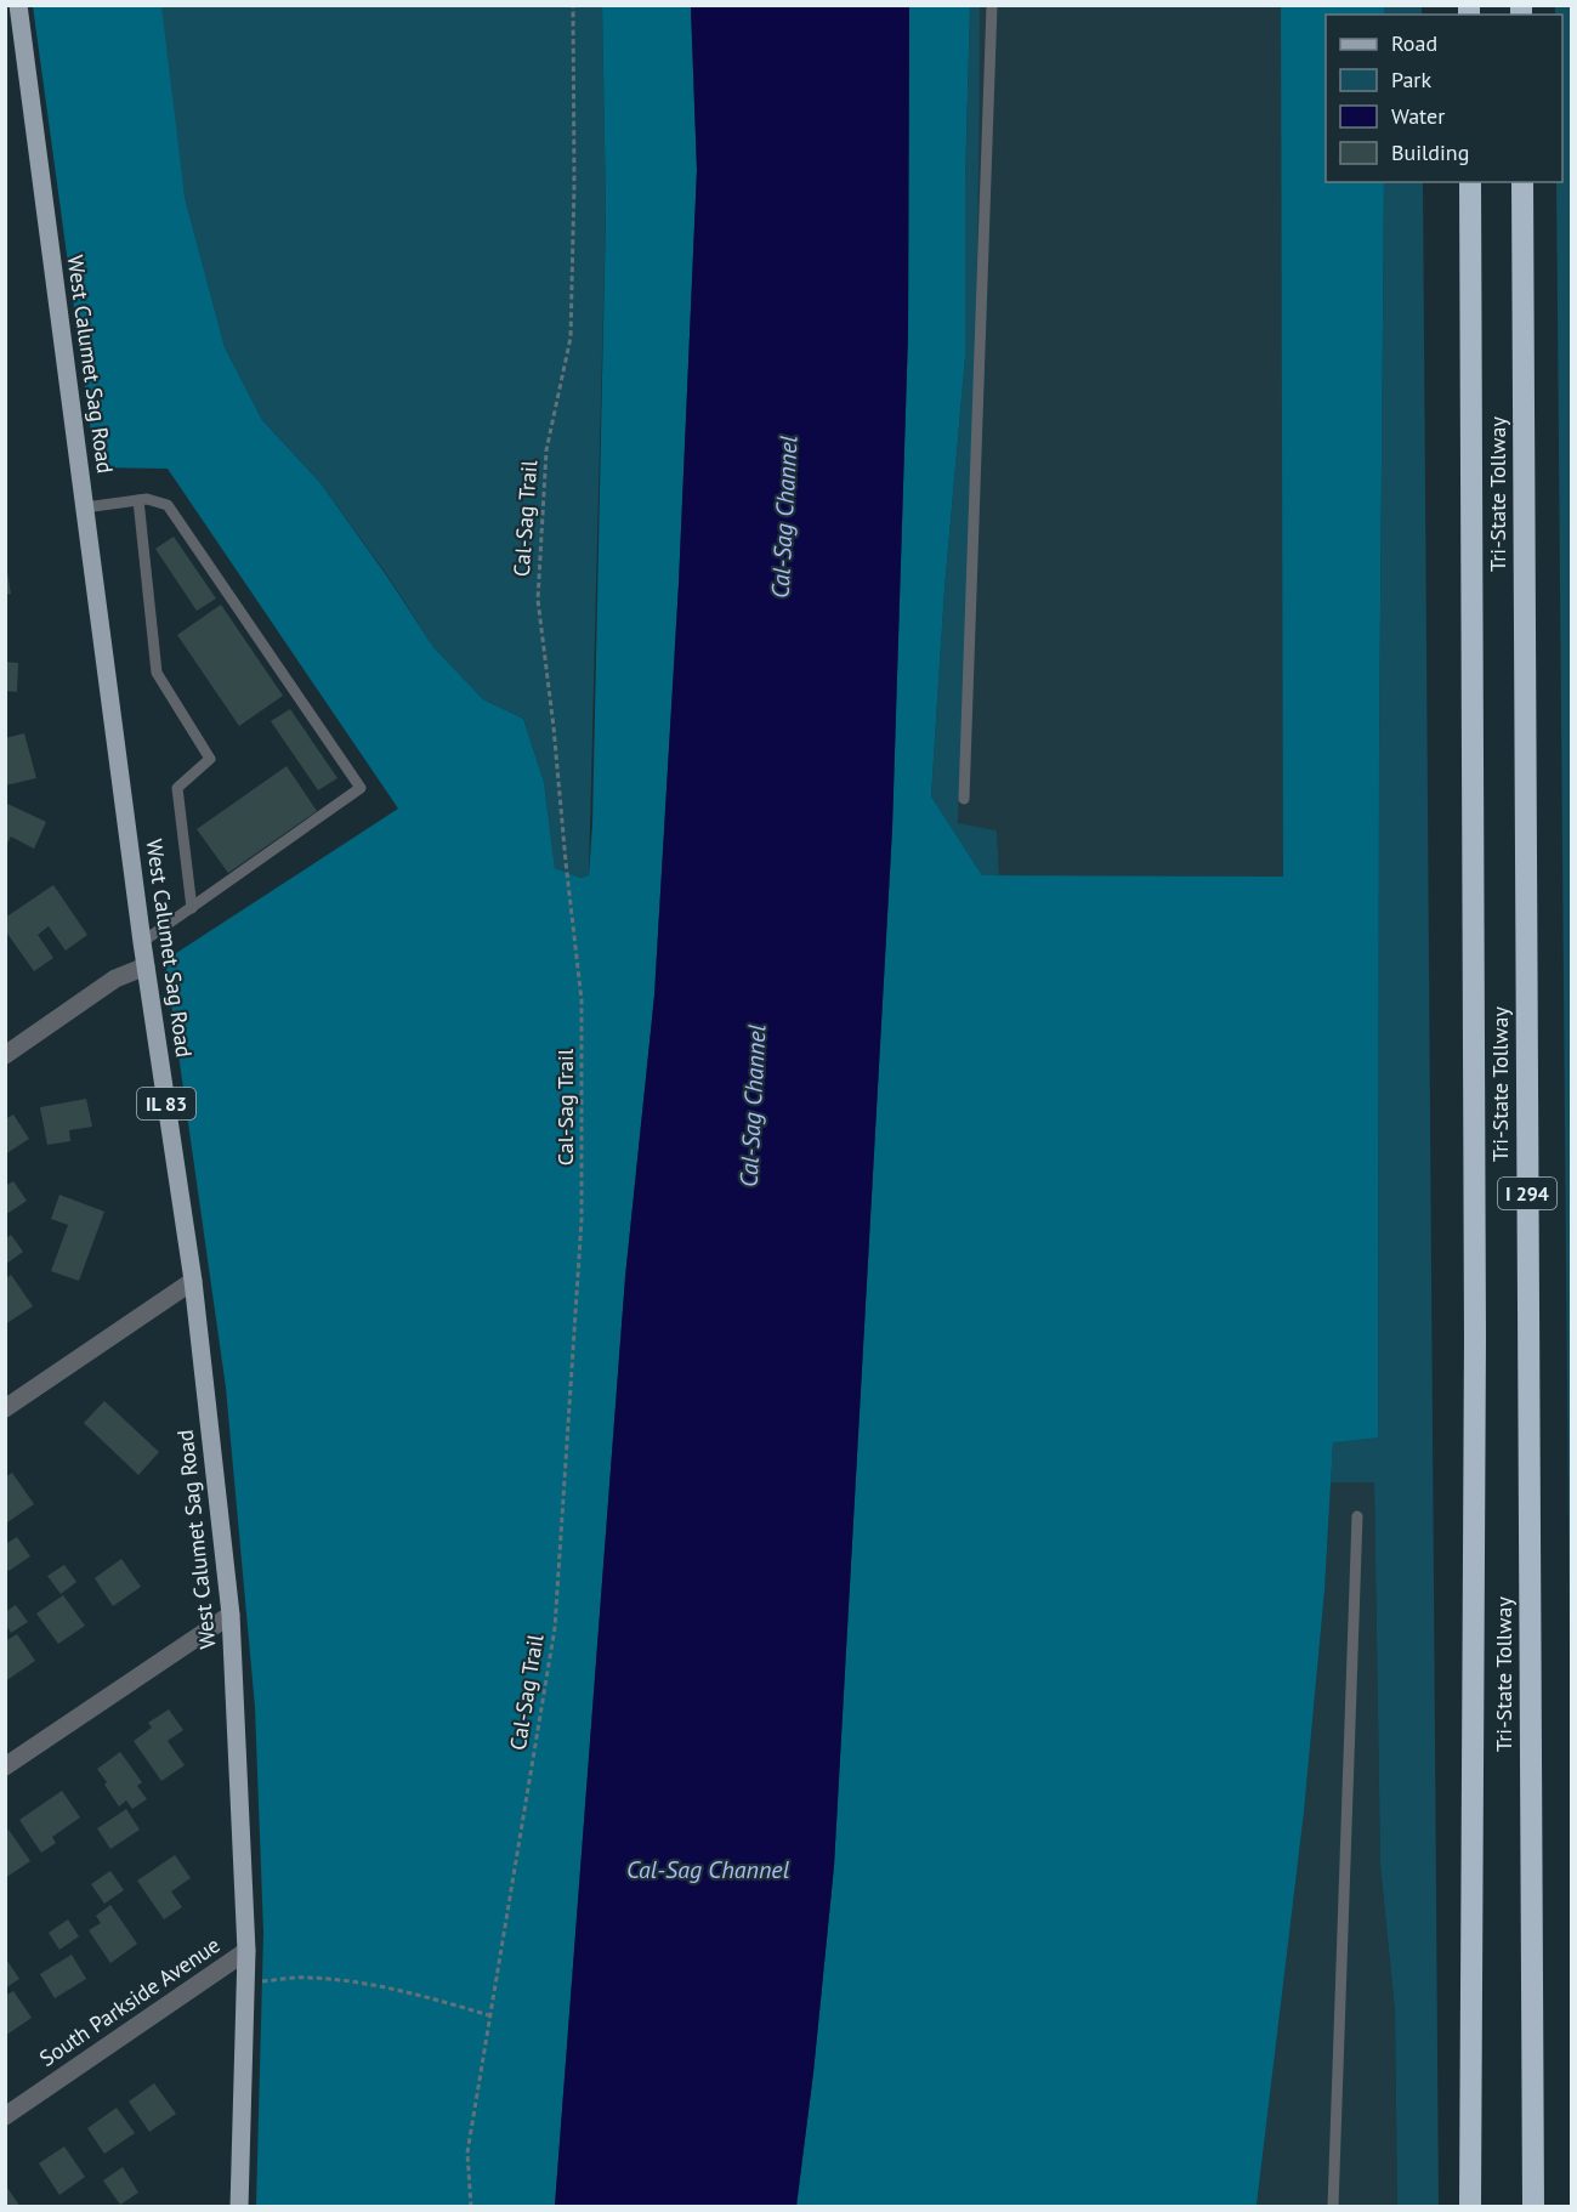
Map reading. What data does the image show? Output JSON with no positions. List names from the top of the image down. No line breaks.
{"streets":{"highway":["Tri-State Tollway","I 294"],"main road":["West Calumet Sag Road","IL 83"],"street":["South Parkside Avenue"],"path":["Cal-Sag Trail"]},"crossings":[["West Calumet Sag Road","South Parkside Avenue"]],"water":["Cal-Sag Channel"],"legend":["Road","Park","Water","Building"]}
